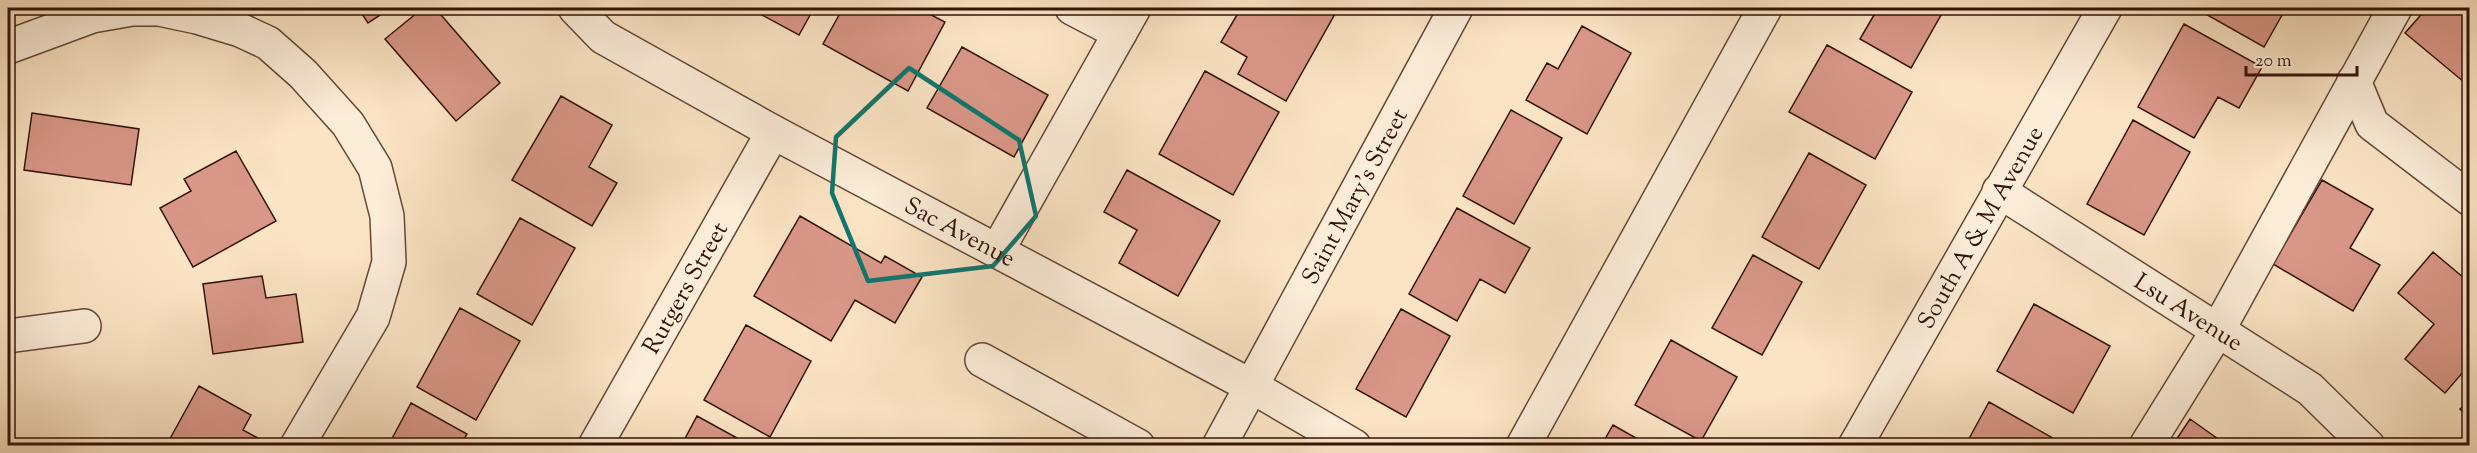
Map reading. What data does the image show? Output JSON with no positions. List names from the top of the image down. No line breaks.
{"streets":{"street":["Saint Mary's Street","South A & M Avenue","Sac Avenue","Rutgers Street","Lsu Avenue"]},"crossings":[["Saint Mary's Street","Sac Avenue"],["South A & M Avenue","Lsu Avenue"],["Sac Avenue","Rutgers Street"]],"scale_bar":"20 m"}
